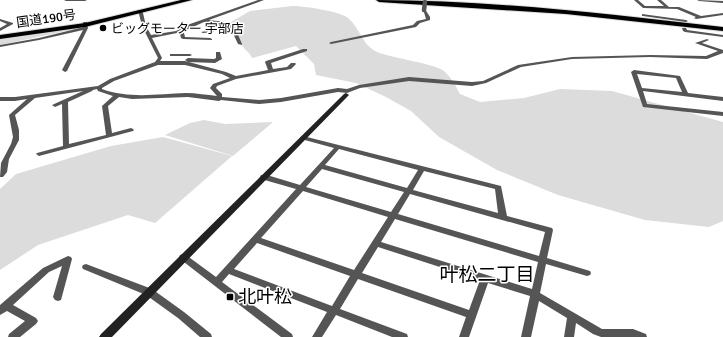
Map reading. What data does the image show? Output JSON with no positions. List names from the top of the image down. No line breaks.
{"streets":{"highway":["国道190号"]},"districts":["叶松二丁目"],"places":{"other":["ビッグモーター 宇部店"],"transit":["北叶松"]}}
